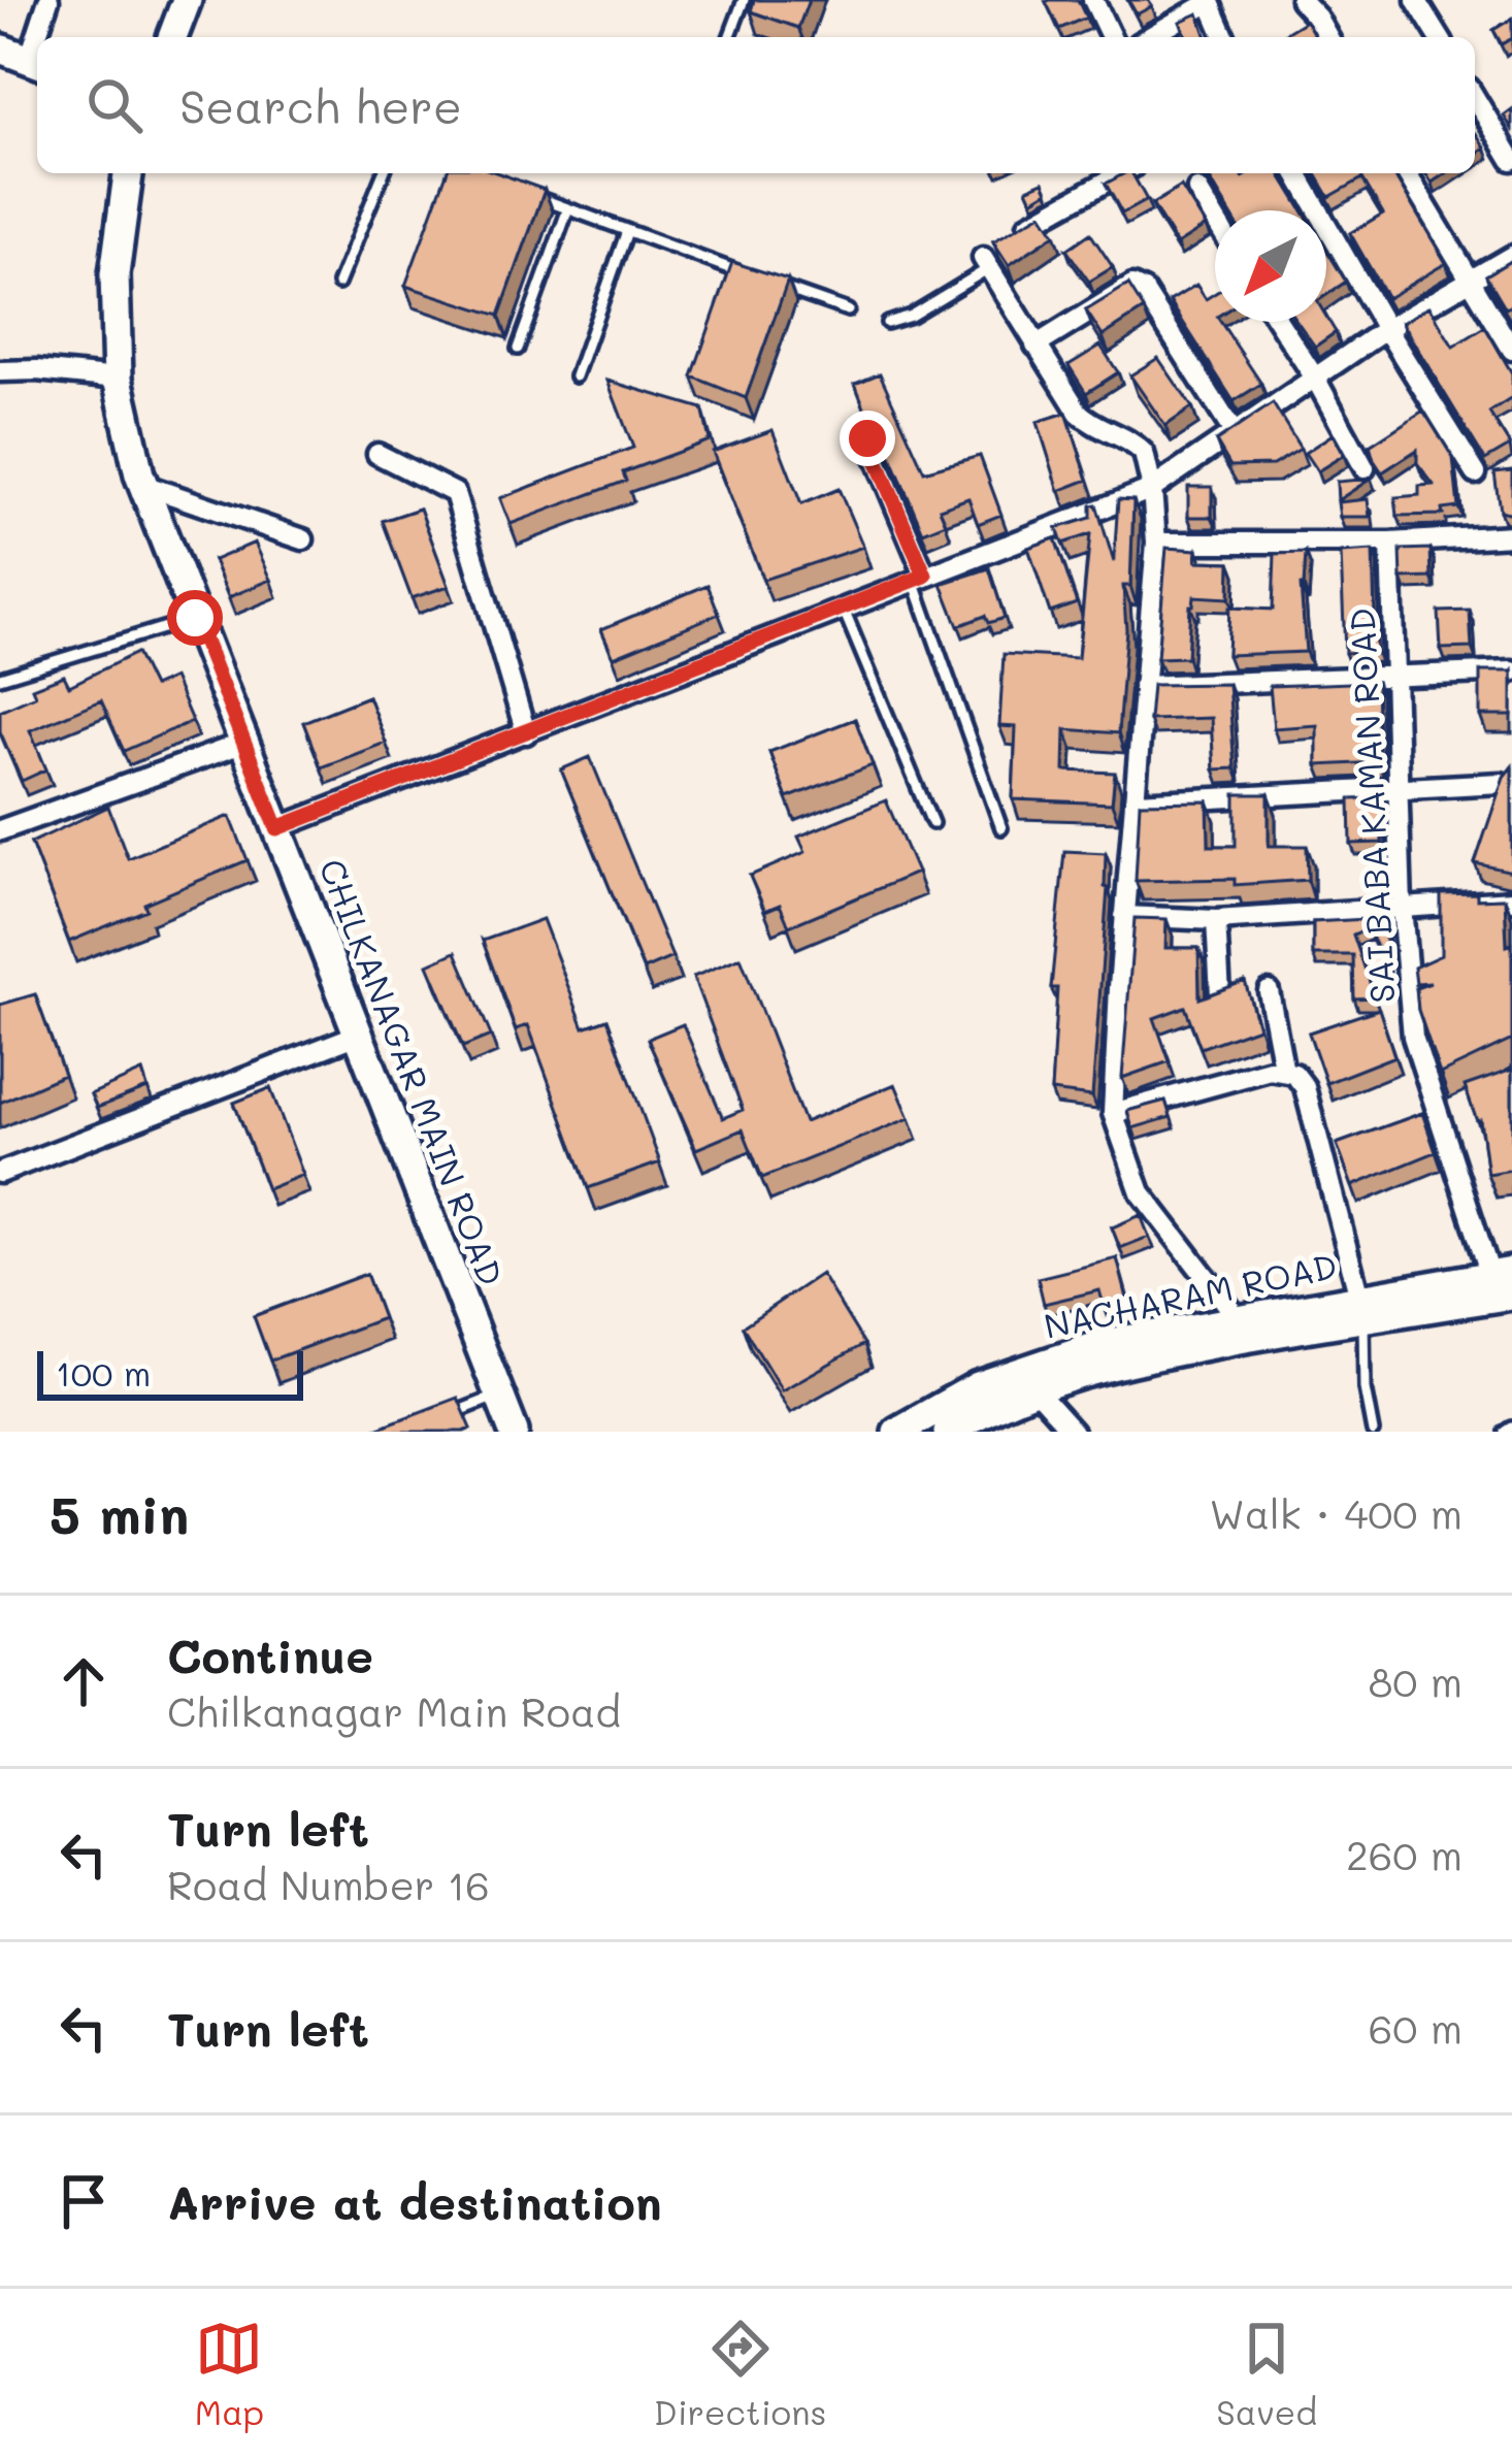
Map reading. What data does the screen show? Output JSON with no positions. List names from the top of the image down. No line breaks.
{"streets":{"main road":["CHILKANAGAR MAIN ROAD","NACHARAM ROAD"],"street":["SAI BABA KAMAN ROAD"]},"crossings":[["SAI BABA KAMAN ROAD","NACHARAM ROAD"]],"scale_bar":"100 m","north":"bottom left","page":{"search":"Search here","scale":"100 m","heading":["5 min","Walk · 400 m"],"list":[["Continue","Chilkanagar Main Road","80 m"],["Turn left","Road Number 16","260 m"],["Turn left","60 m"],"Arrive at destination"],"nav":["Map","Directions","Saved"]}}
